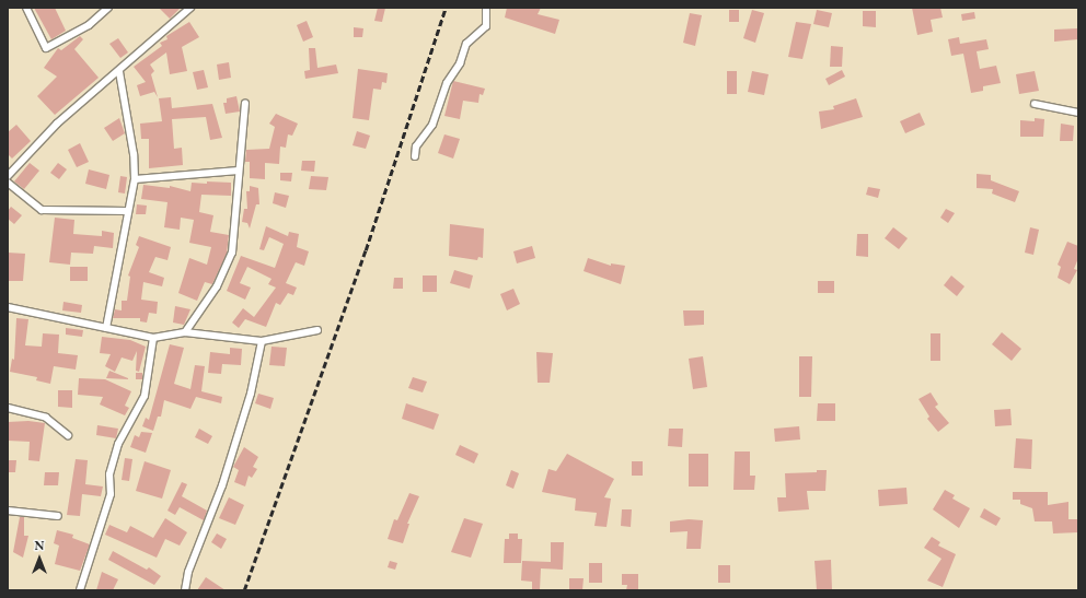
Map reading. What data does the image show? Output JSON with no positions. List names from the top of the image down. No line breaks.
{"north":"top"}
